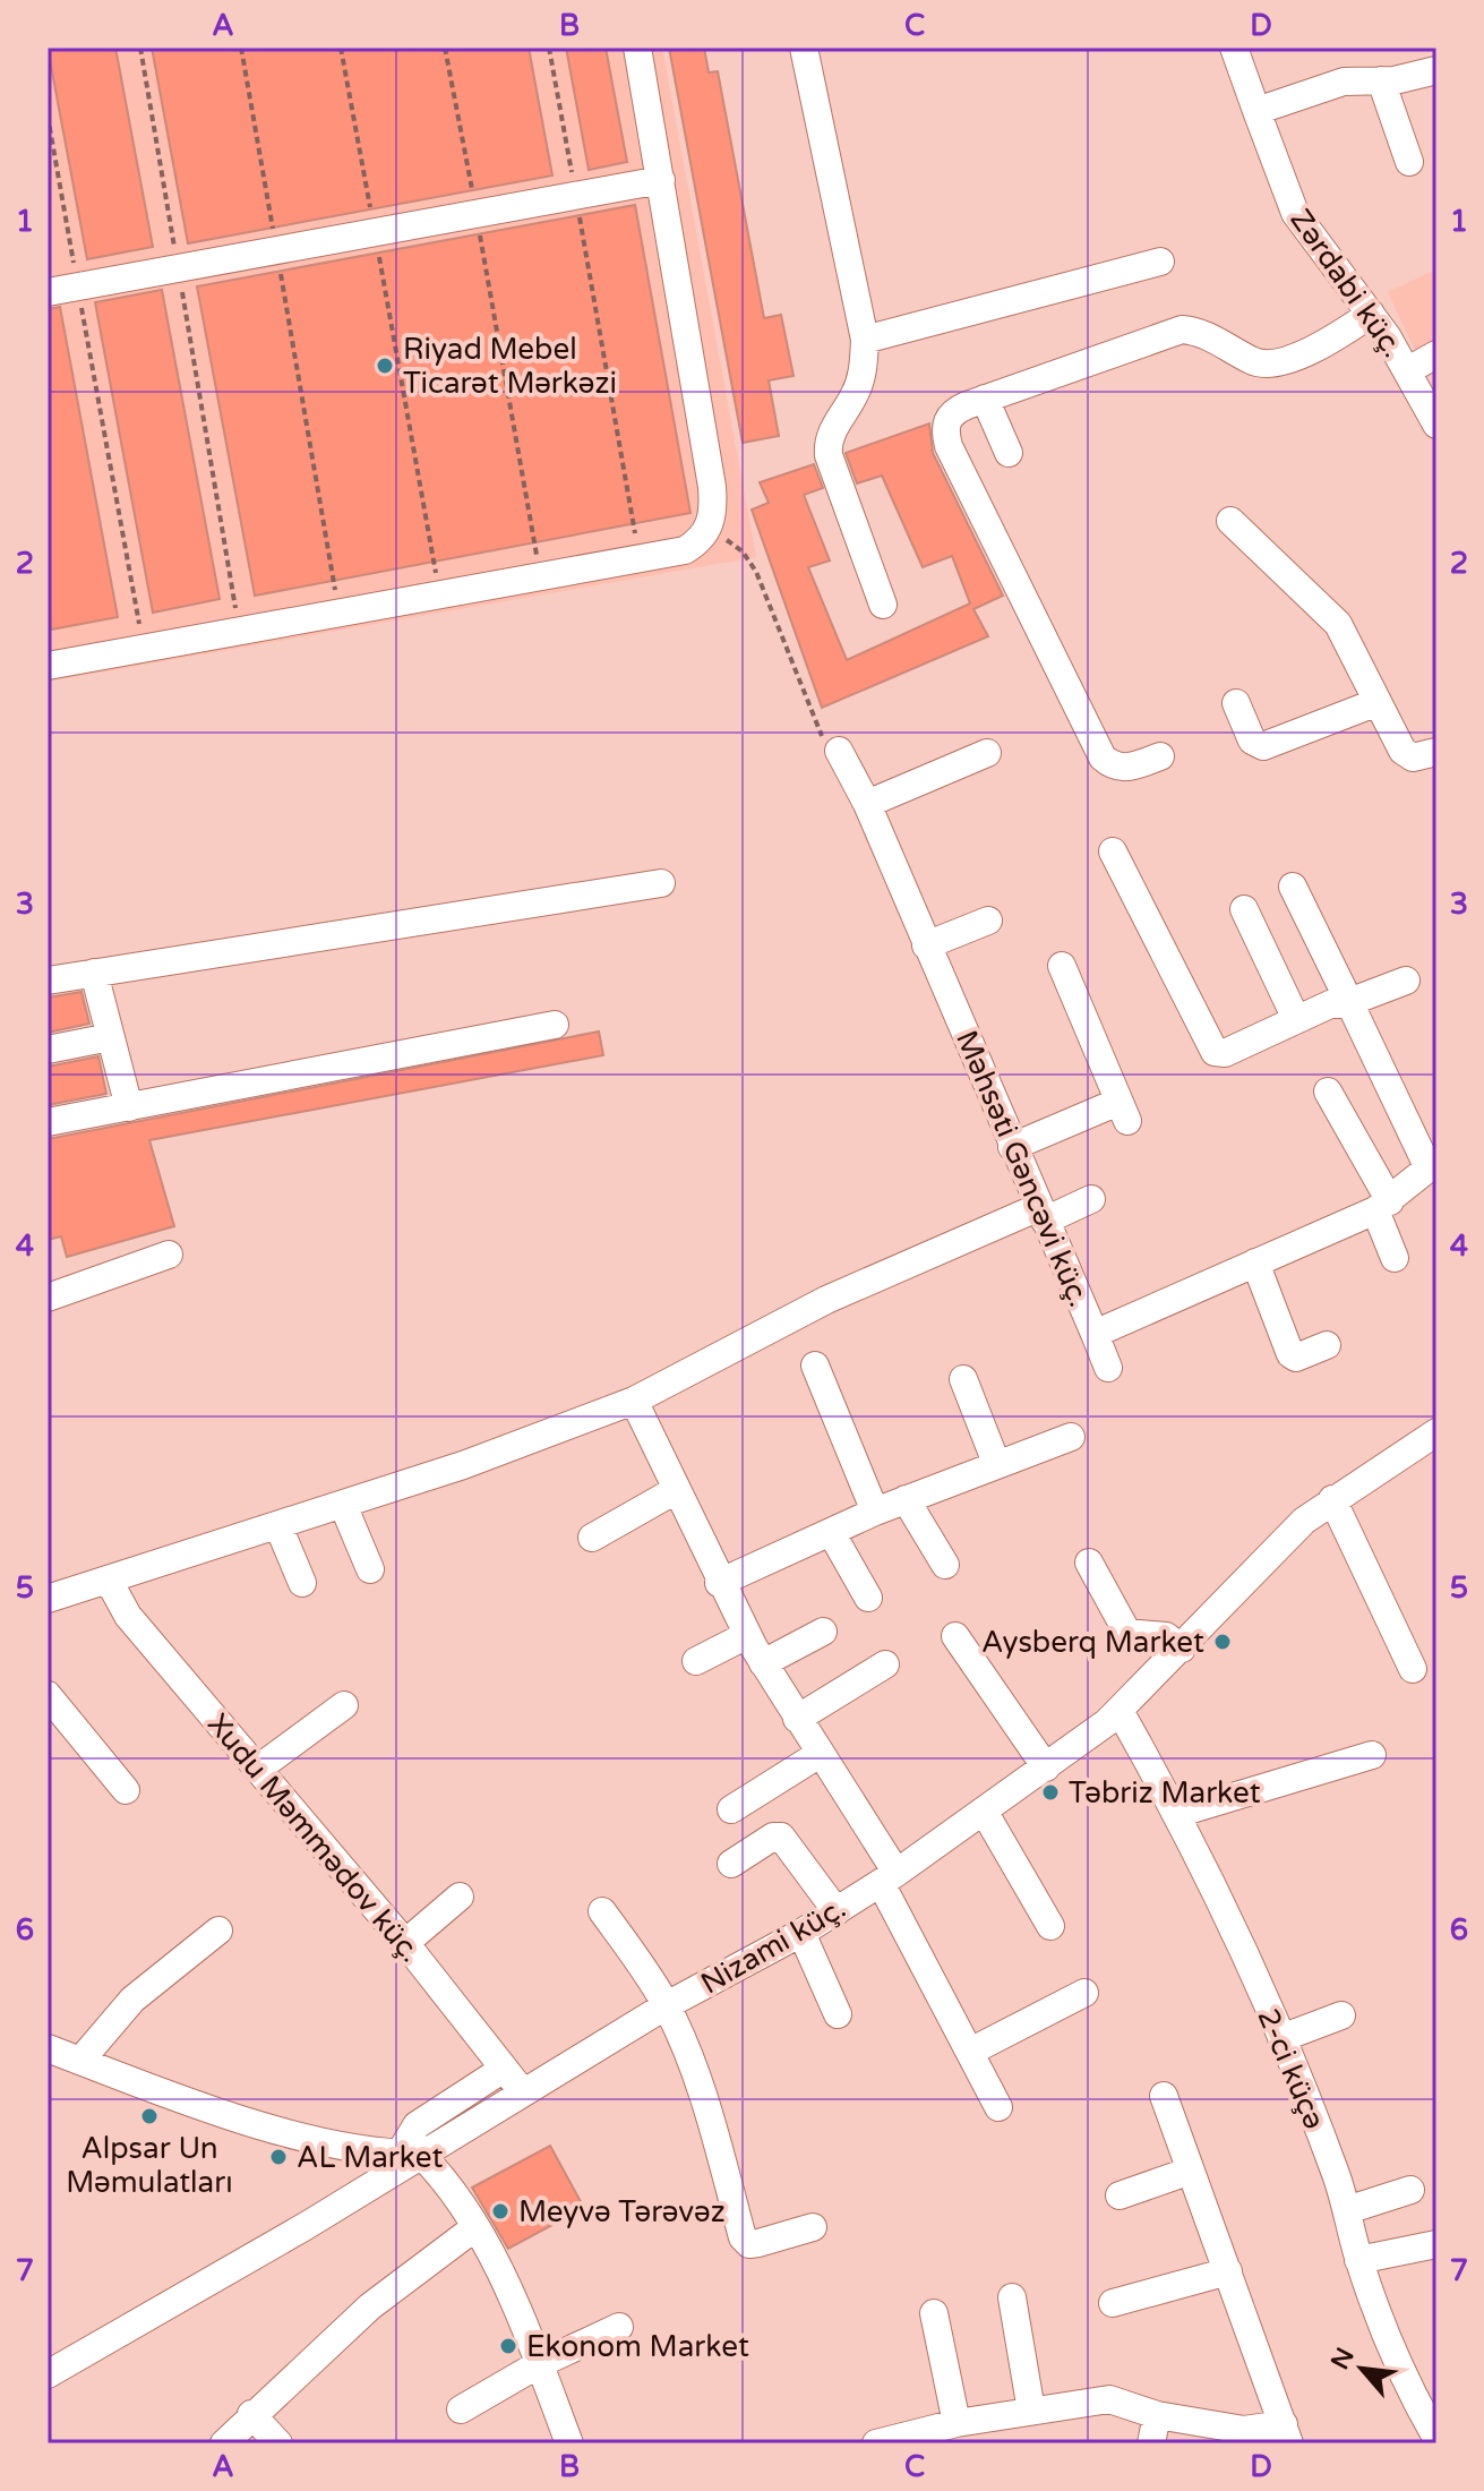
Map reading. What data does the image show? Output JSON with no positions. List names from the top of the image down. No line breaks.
{"streets":{"street":["Zərdabi küç.","Məhsəti Gəncəvi küç.","Xudu Məmmədov küç.","Nizami küç.","2-ci küçə"]},"crossings":[["Xudu Məmmədov küç.","Nizami küç."],["Nizami küç.","2-ci küçə"]],"places":["Riyad Mebel Ticarət Mərkəzi","Aysberq Market","Təbriz Market","Alpsar Un Məmulatları","AL Market","Meyvə Tərəvəz","Ekonom Market"],"north":"top left","grid":{"columns":["A","B","C","D"],"rows":["1","2","3","4","5","6","7"]}}
